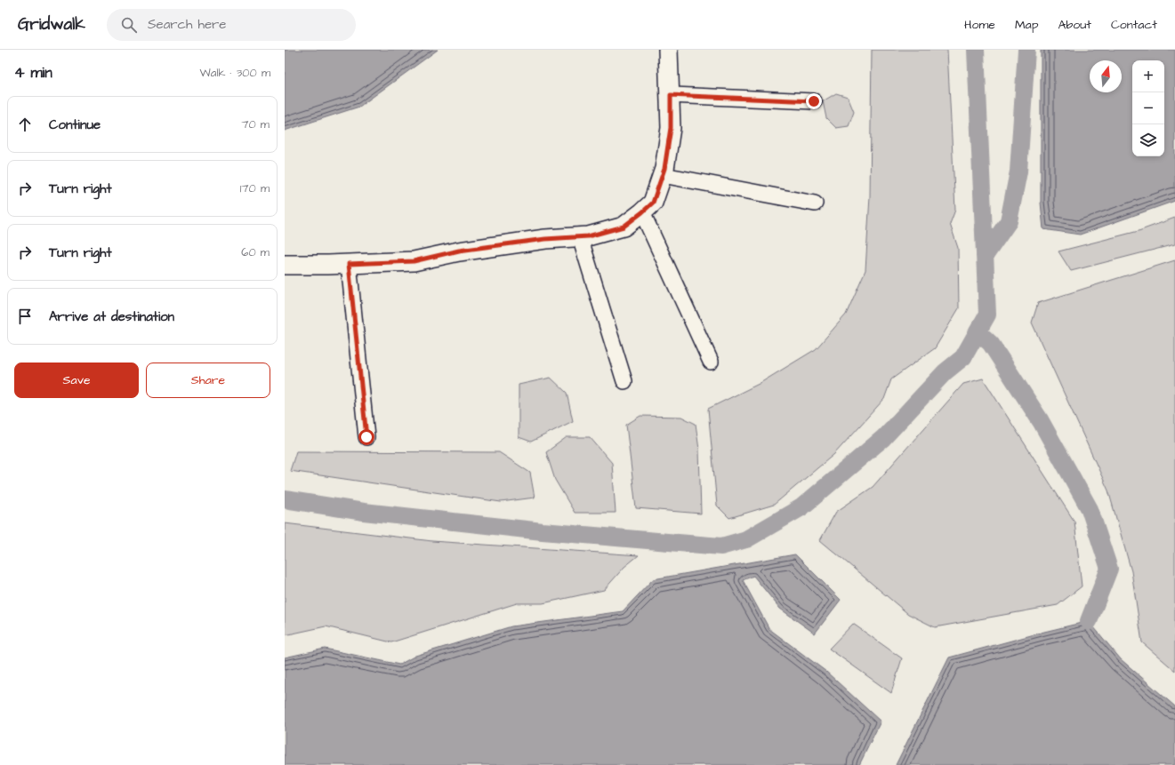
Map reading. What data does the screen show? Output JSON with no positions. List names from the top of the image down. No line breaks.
{"north":"top","page":{"header":"Gridwalk","search":"Search here","nav":["Home","Map","About","Contact"],"heading":["4 min","Walk · 300 m"],"map_buttons":["+","−"],"list":[["Continue","70 m"],["Turn right","170 m"],["Turn right","60 m"],"Arrive at destination"],"buttons":["Save","Share"]}}
